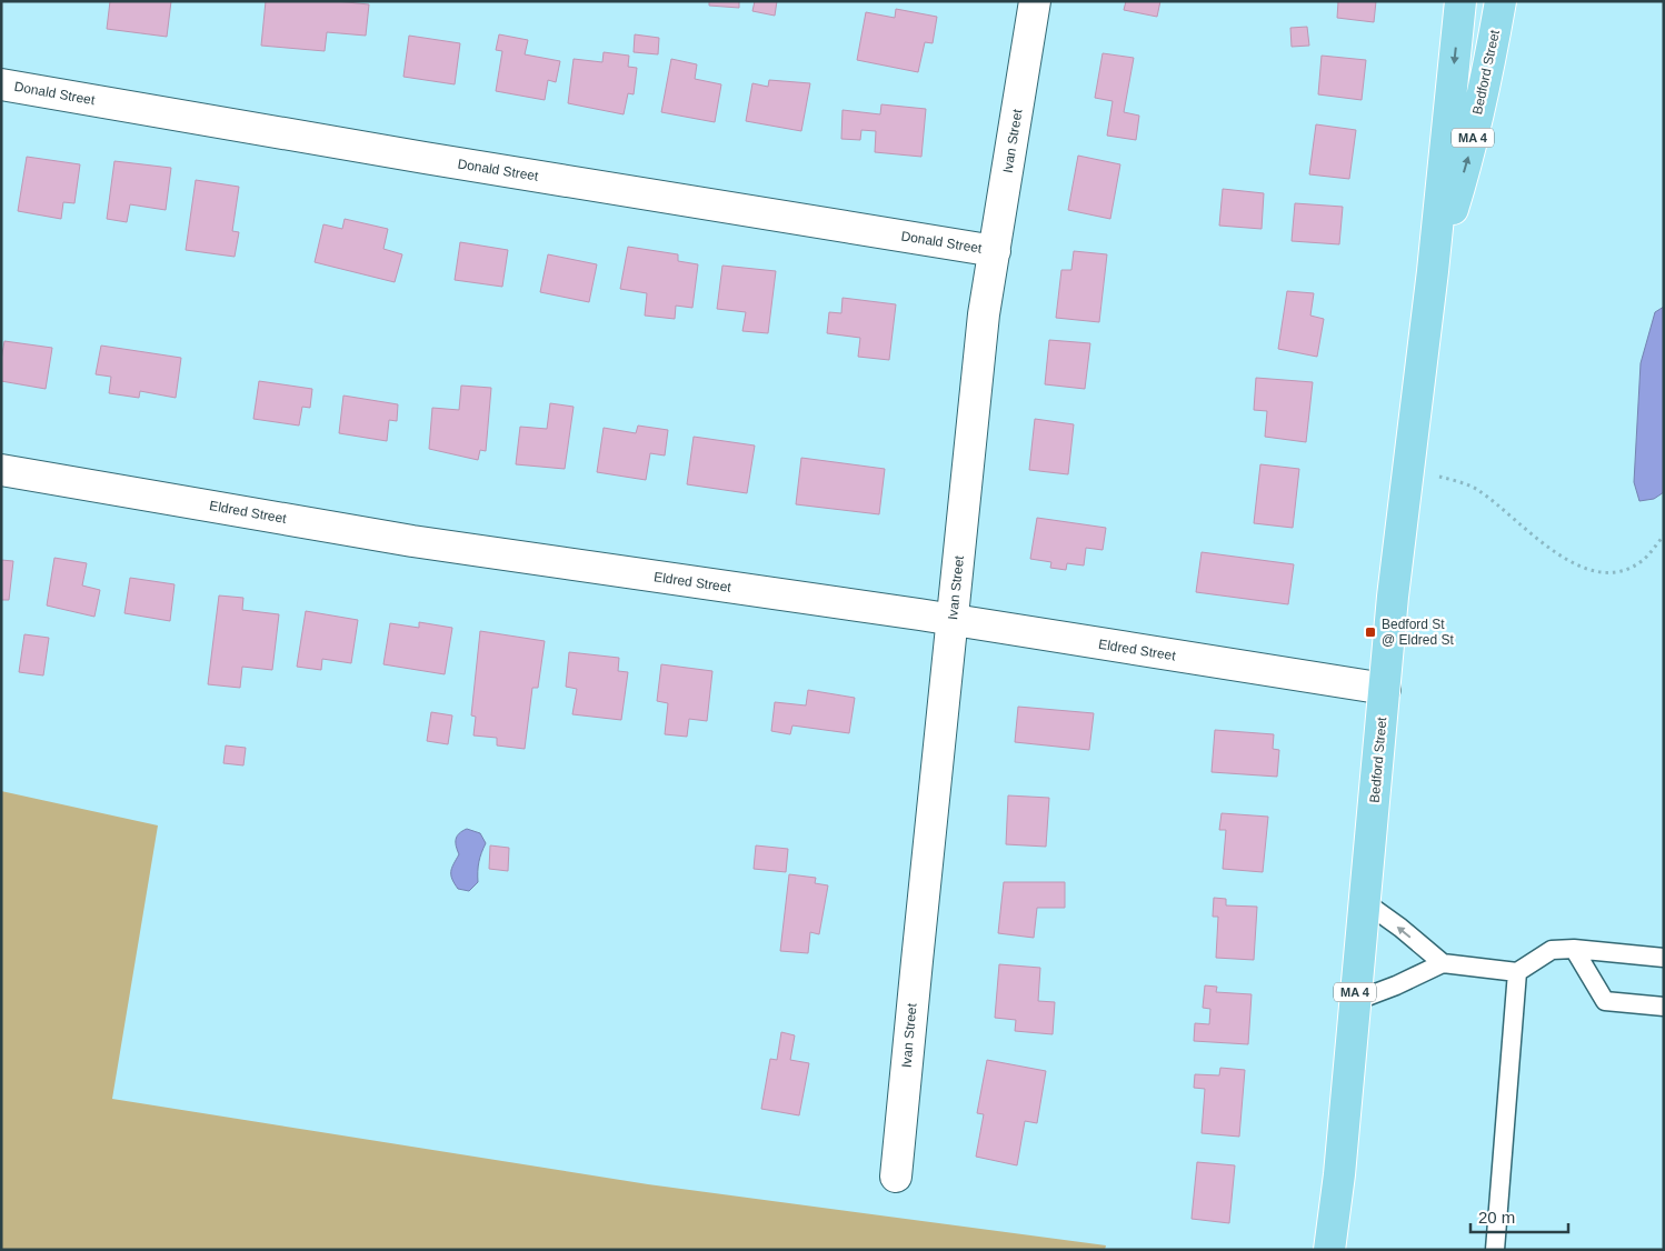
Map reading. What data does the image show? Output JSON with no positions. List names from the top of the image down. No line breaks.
{"streets":{"main road":["Bedford Street","MA 4"],"street":["Donald Street","Ivan Street","Eldred Street"]},"crossings":[["Bedford Street","Eldred Street"],["Donald Street","Ivan Street"],["Ivan Street","Eldred Street"]],"places":{"transit":["Bedford St @ Eldred St"]},"scale_bar":"20 m"}
